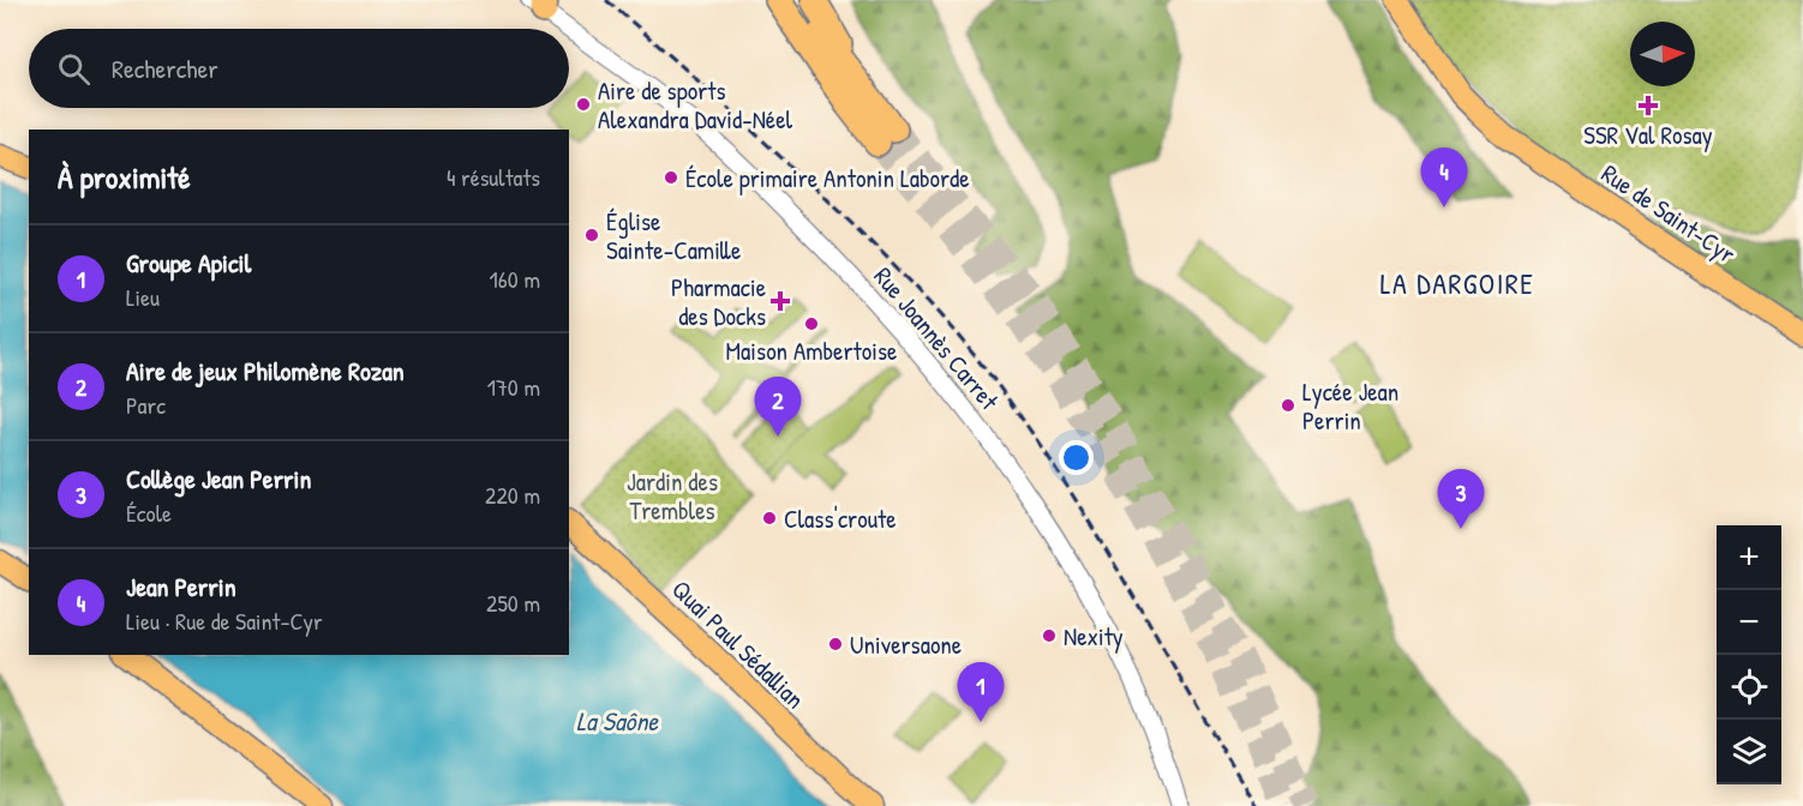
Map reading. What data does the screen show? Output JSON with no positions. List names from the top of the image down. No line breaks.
{"streets":{"main road":["Rue de Saint-Cyr","Quai Paul Sédallian"],"street":["Rue Joannès Carret"]},"districts":["LA DARGOIRE"],"water":["La Saône"],"parks":["Jardin des Trembles"],"places":{"other":["Aire de sports Alexandra David-Néel","École primaire Antonin Laborde","Église Sainte-Camille","Maison Ambertoise","Lycée Jean Perrin","Class'croute","Nexity","Universaone"],"health":["SSR Val Rosay","Pharmacie des Docks"]},"north":"right","page":{"search":"Rechercher","heading":["À proximité","4 résultats"],"pins":["4","2","3","1"],"list":[{"mark":"1","name":"Groupe Apicil","note":"Lieu","value":"160 m"},{"mark":"2","name":"Aire de jeux Philomène Rozan","note":"Parc","value":"170 m"},{"mark":"3","name":"Collège Jean Perrin","note":"École","value":"220 m"},{"mark":"4","name":"Jean Perrin","note":"Lieu · Rue de Saint-Cyr","value":"250 m"}],"map_buttons":["+","−"]}}
